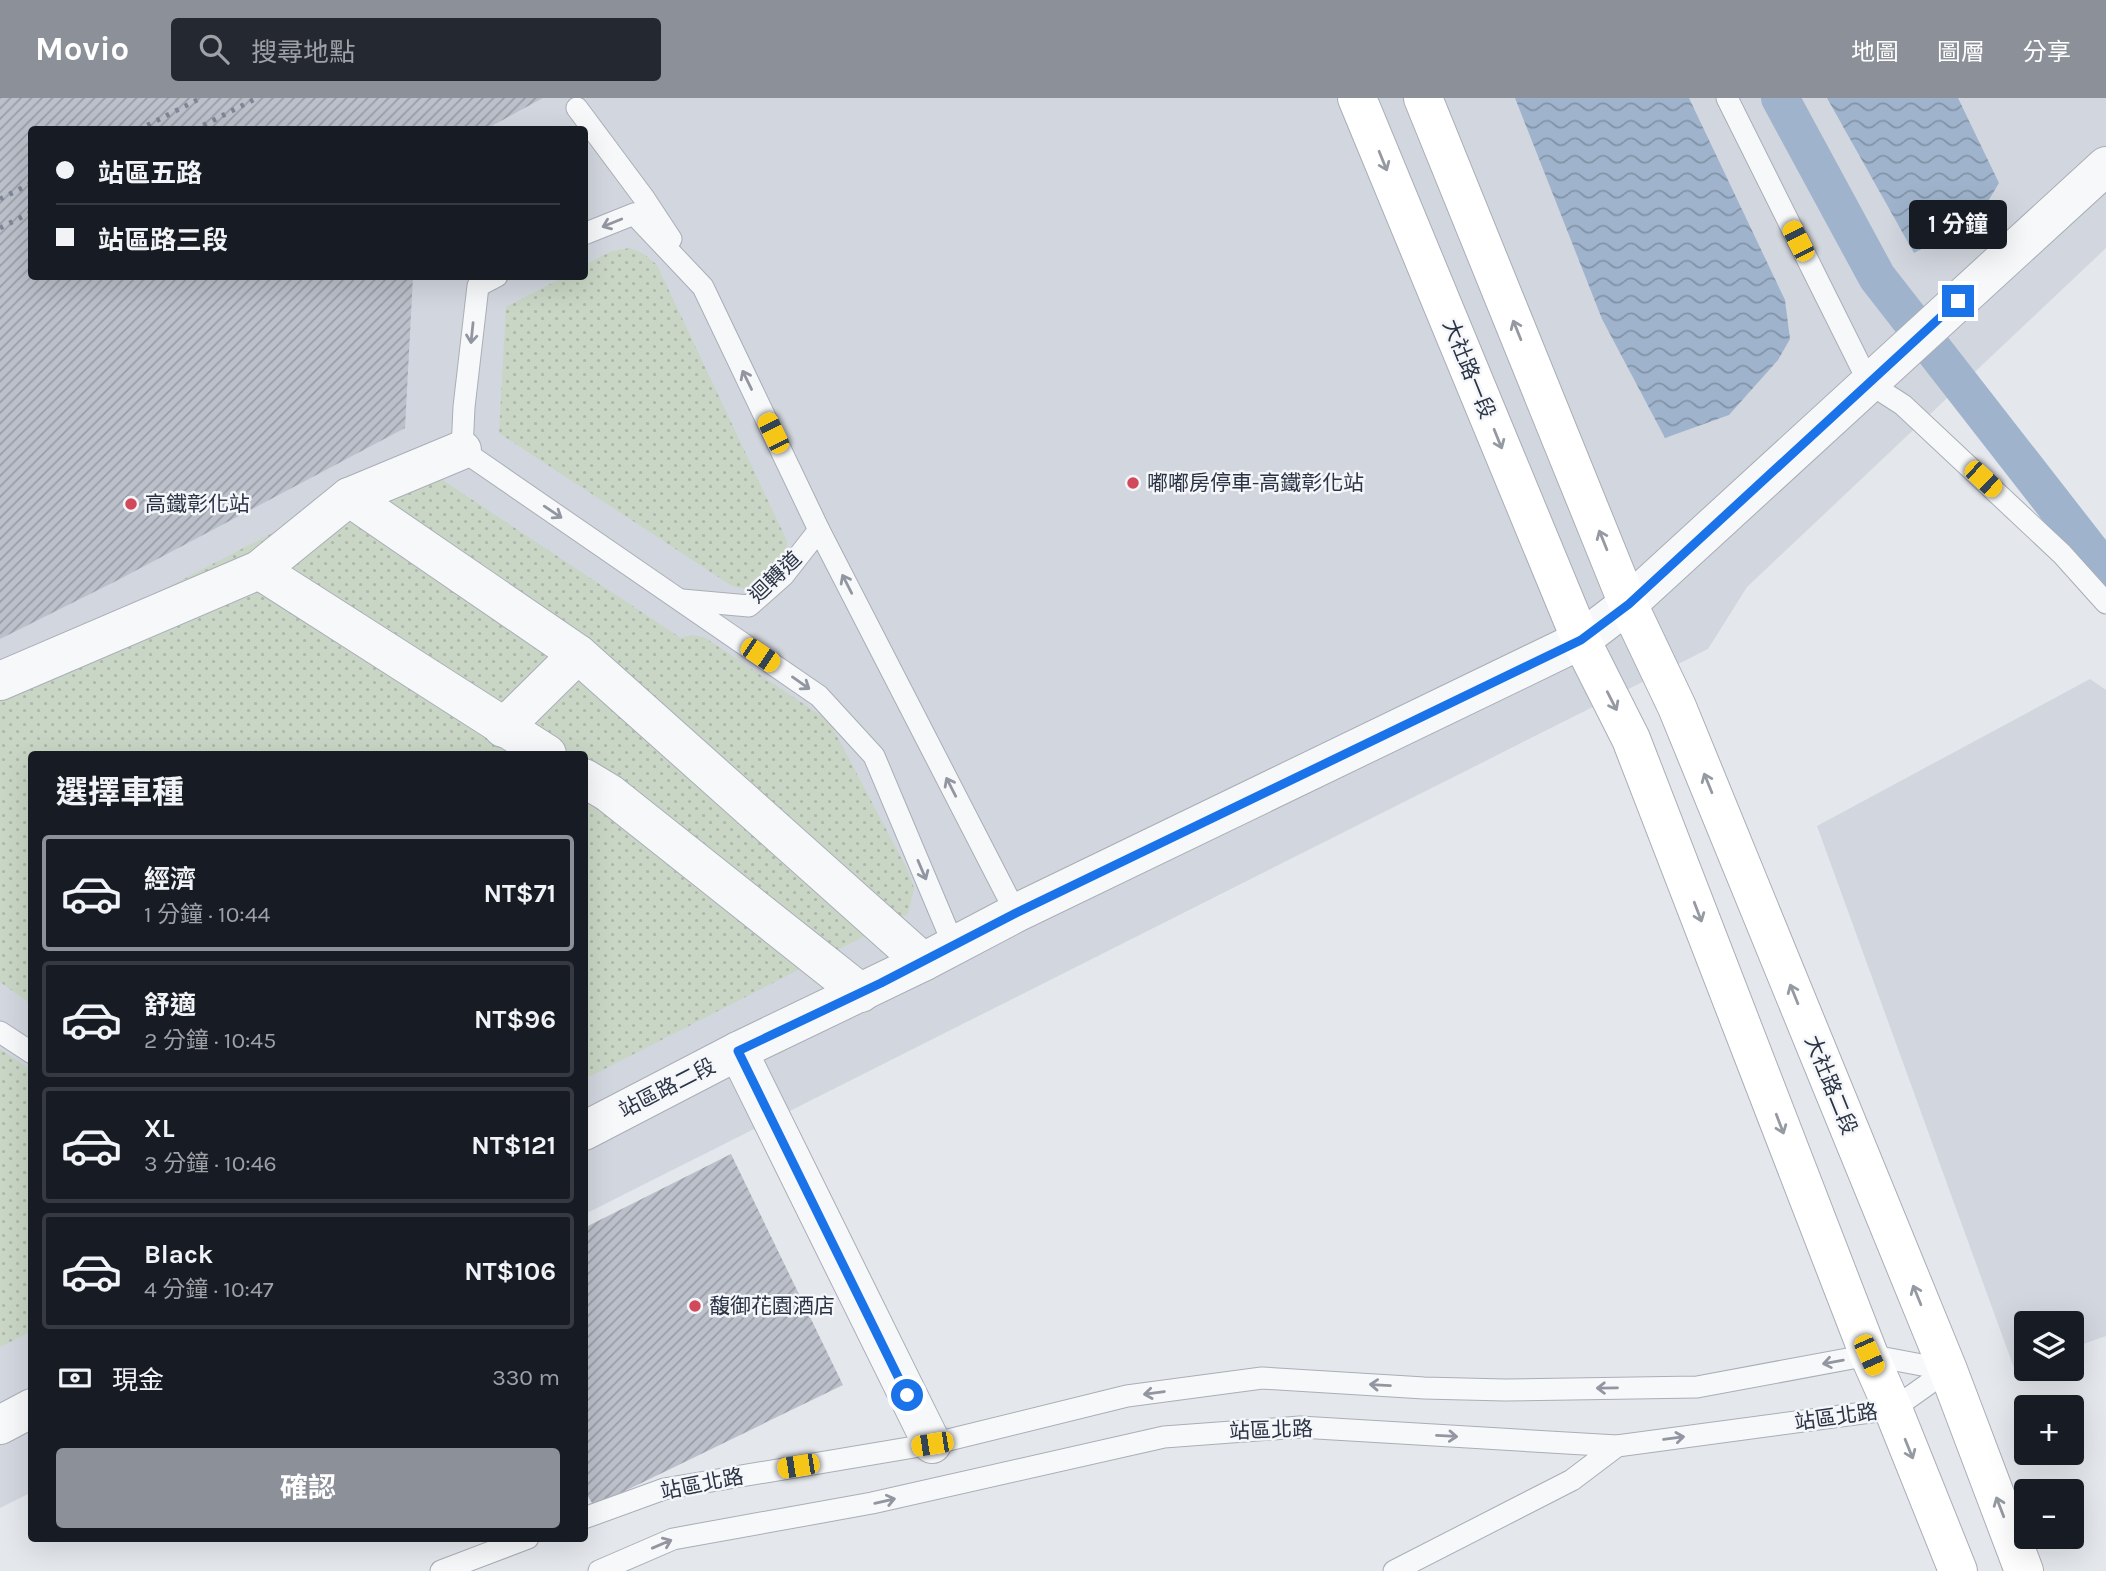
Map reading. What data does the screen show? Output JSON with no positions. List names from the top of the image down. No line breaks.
{"streets":{"street":["大社路一段","大社路二段","站區路二段"],"lane":["迴轉道","站區北路"]},"crossings":[["大社路一段","站區路二段"],["大社路二段","站區路二段"],["大社路二段","站區北路"]],"places":["嘟嘟房停車-高鐵彰化站","高鐵彰化站","馥御花園酒店"],"page":{"header":"Movio","search":"搜尋地點","nav":["地圖","圖層","分享"],"banner":["站區五路","站區路三段"],"bubble":"1 分鐘","heading":"選擇車種","list":[{"name":"經濟","note":"1 分鐘 · 10:44","value":"NT$71"},{"name":"舒適","note":"2 分鐘 · 10:45","value":"NT$96"},{"name":"XL","note":"3 分鐘 · 10:46","value":"NT$121"},{"name":"Black","note":"4 分鐘 · 10:47","value":"NT$106"}],"map_buttons":["+","−"],"pay":["現金","330 m"],"buttons":"確認"}}
